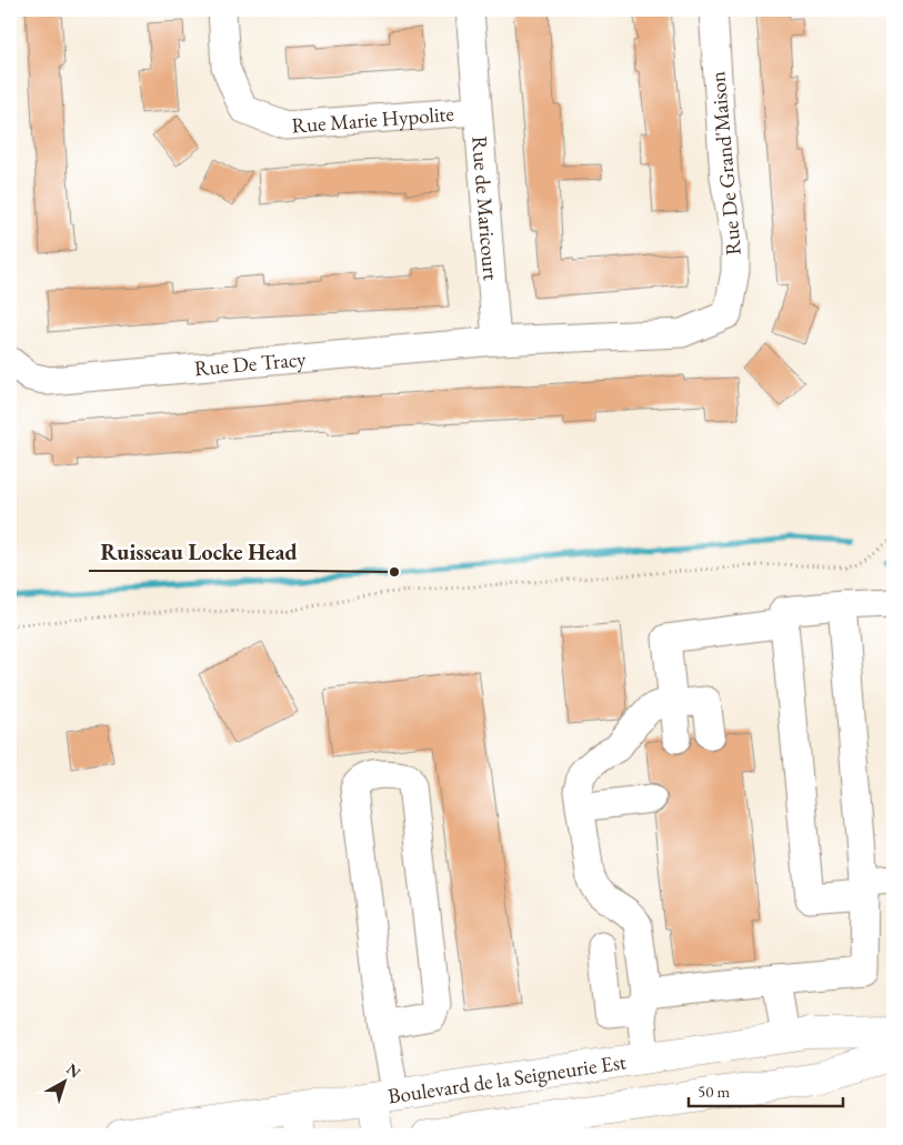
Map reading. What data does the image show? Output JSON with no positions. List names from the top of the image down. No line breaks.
{"streets":{"main road":["Boulevard de la Seigneurie Est"],"street":["Rue Marie Hypolite","Rue De Grand'Maison","Rue de Maricourt","Rue De Tracy"]},"crossings":[["Rue Marie Hypolite","Rue de Maricourt"],["Rue De Grand'Maison","Rue de Maricourt"],["Rue De Grand'Maison","Rue De Tracy"],["Rue de Maricourt","Rue De Tracy"]],"places":["Ruisseau Locke Head"],"scale_bar":"50 m","north":"top right"}
